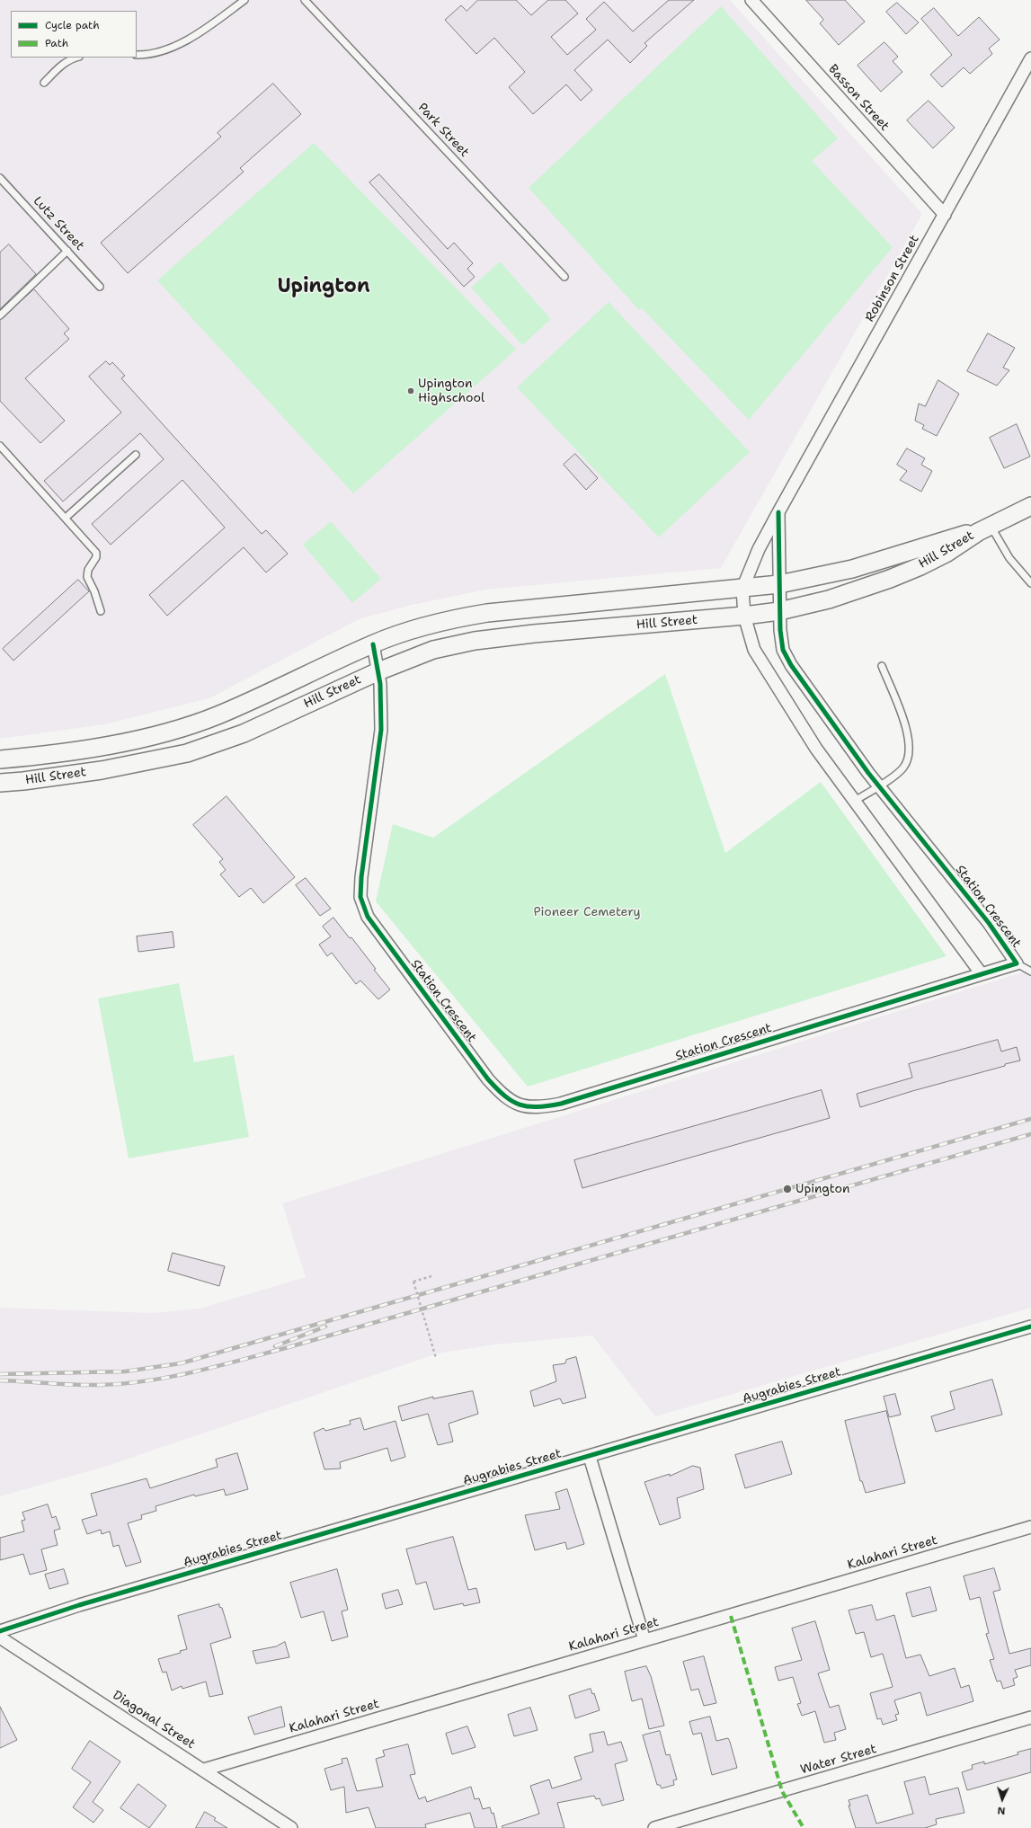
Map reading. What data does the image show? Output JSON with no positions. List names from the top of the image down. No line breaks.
{"streets":{"street":["Basson Street","Robinson Street","Hill Street","Station Crescent","Augrabies Street","Kalahari Street","Diagonal Street","Water Street"],"lane":["Park Street","Lutz Street"]},"crossings":[["Basson Street","Robinson Street"],["Robinson Street","Hill Street"],["Robinson Street","Station Crescent"],["Hill Street","Station Crescent"],["Kalahari Street","Diagonal Street"]],"districts":["Upington"],"parks":["Pioneer Cemetery"],"places":["Upington Highschool","Upington"],"legend":["Cycle path","Path"],"north":"bottom"}
